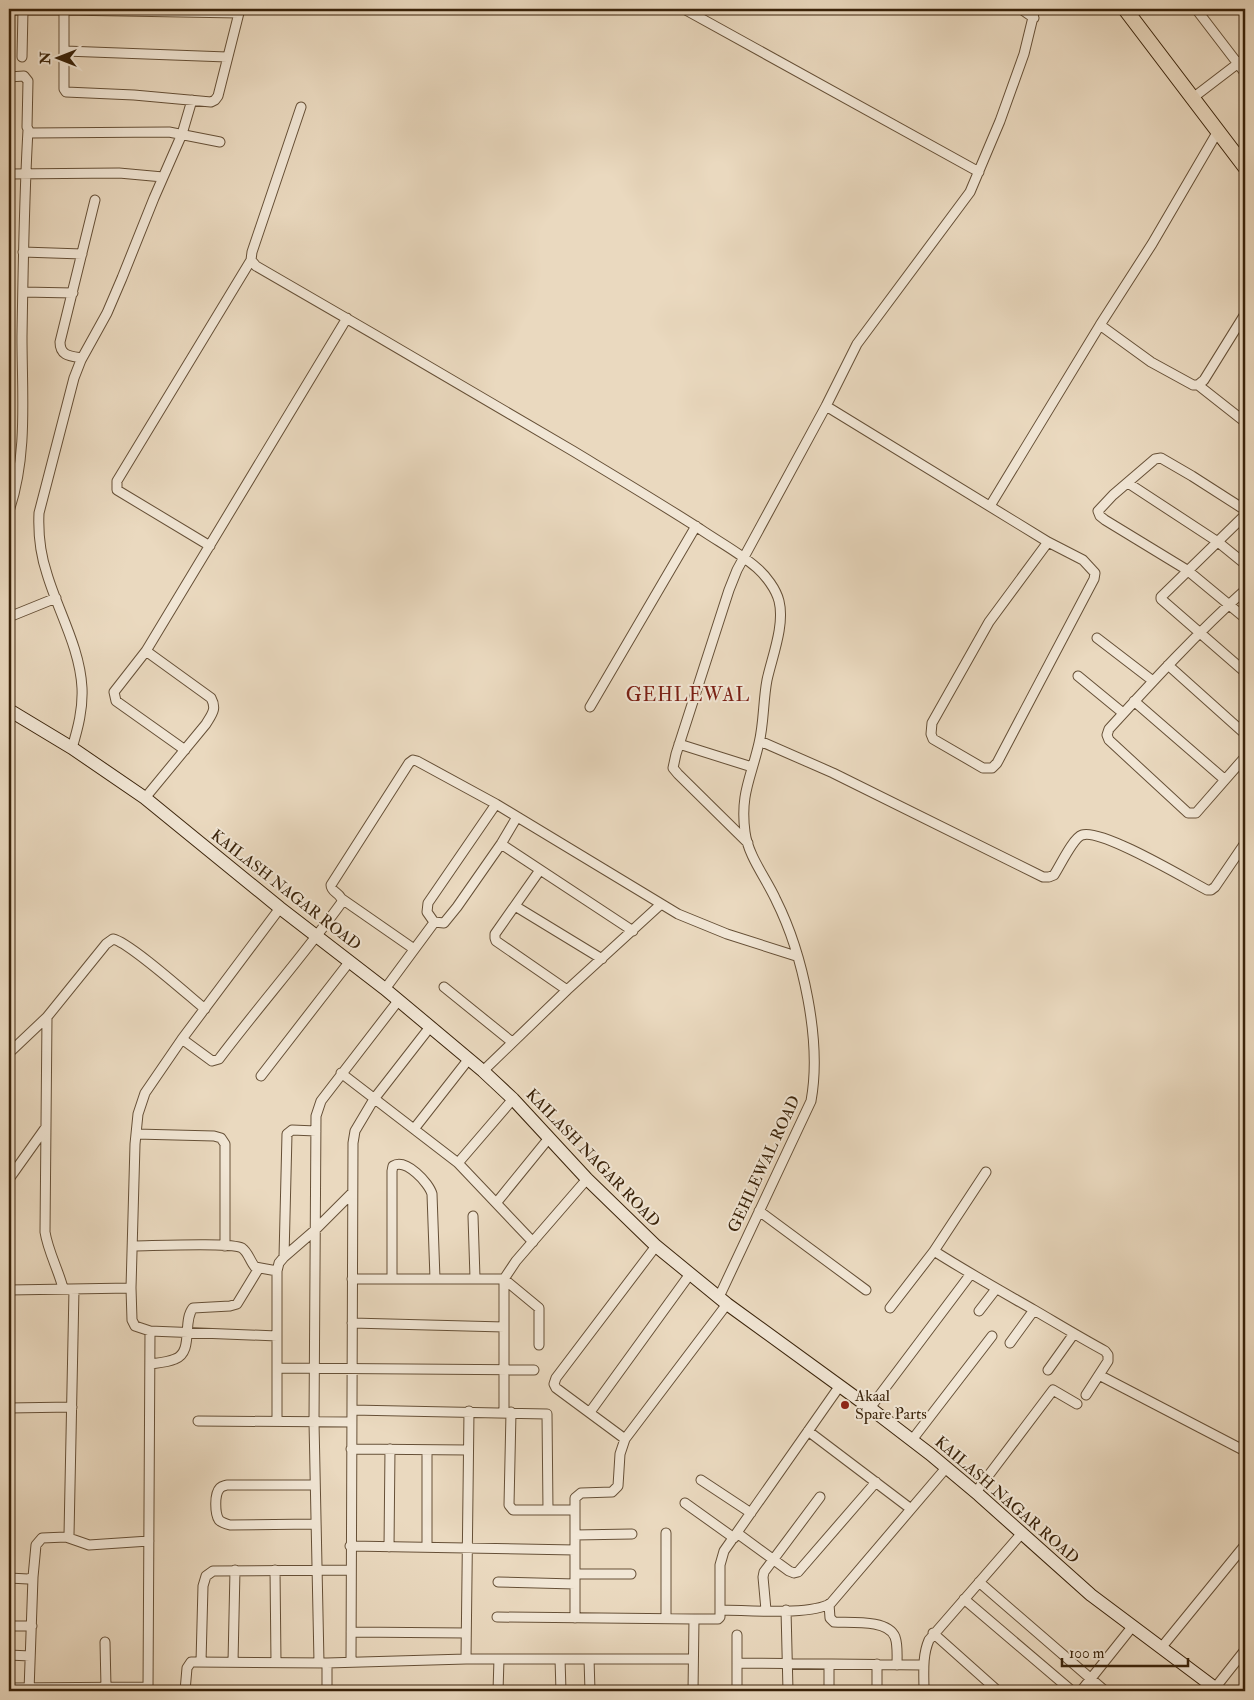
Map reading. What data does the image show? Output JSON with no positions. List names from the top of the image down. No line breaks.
{"streets":{"street":["KAILASH NAGAR ROAD","GEHLEWAL ROAD"]},"crossings":[["KAILASH NAGAR ROAD","GEHLEWAL ROAD"]],"districts":["GEHLEWAL"],"places":["Akaal Spare Parts"],"scale_bar":"100 m","north":"left"}
